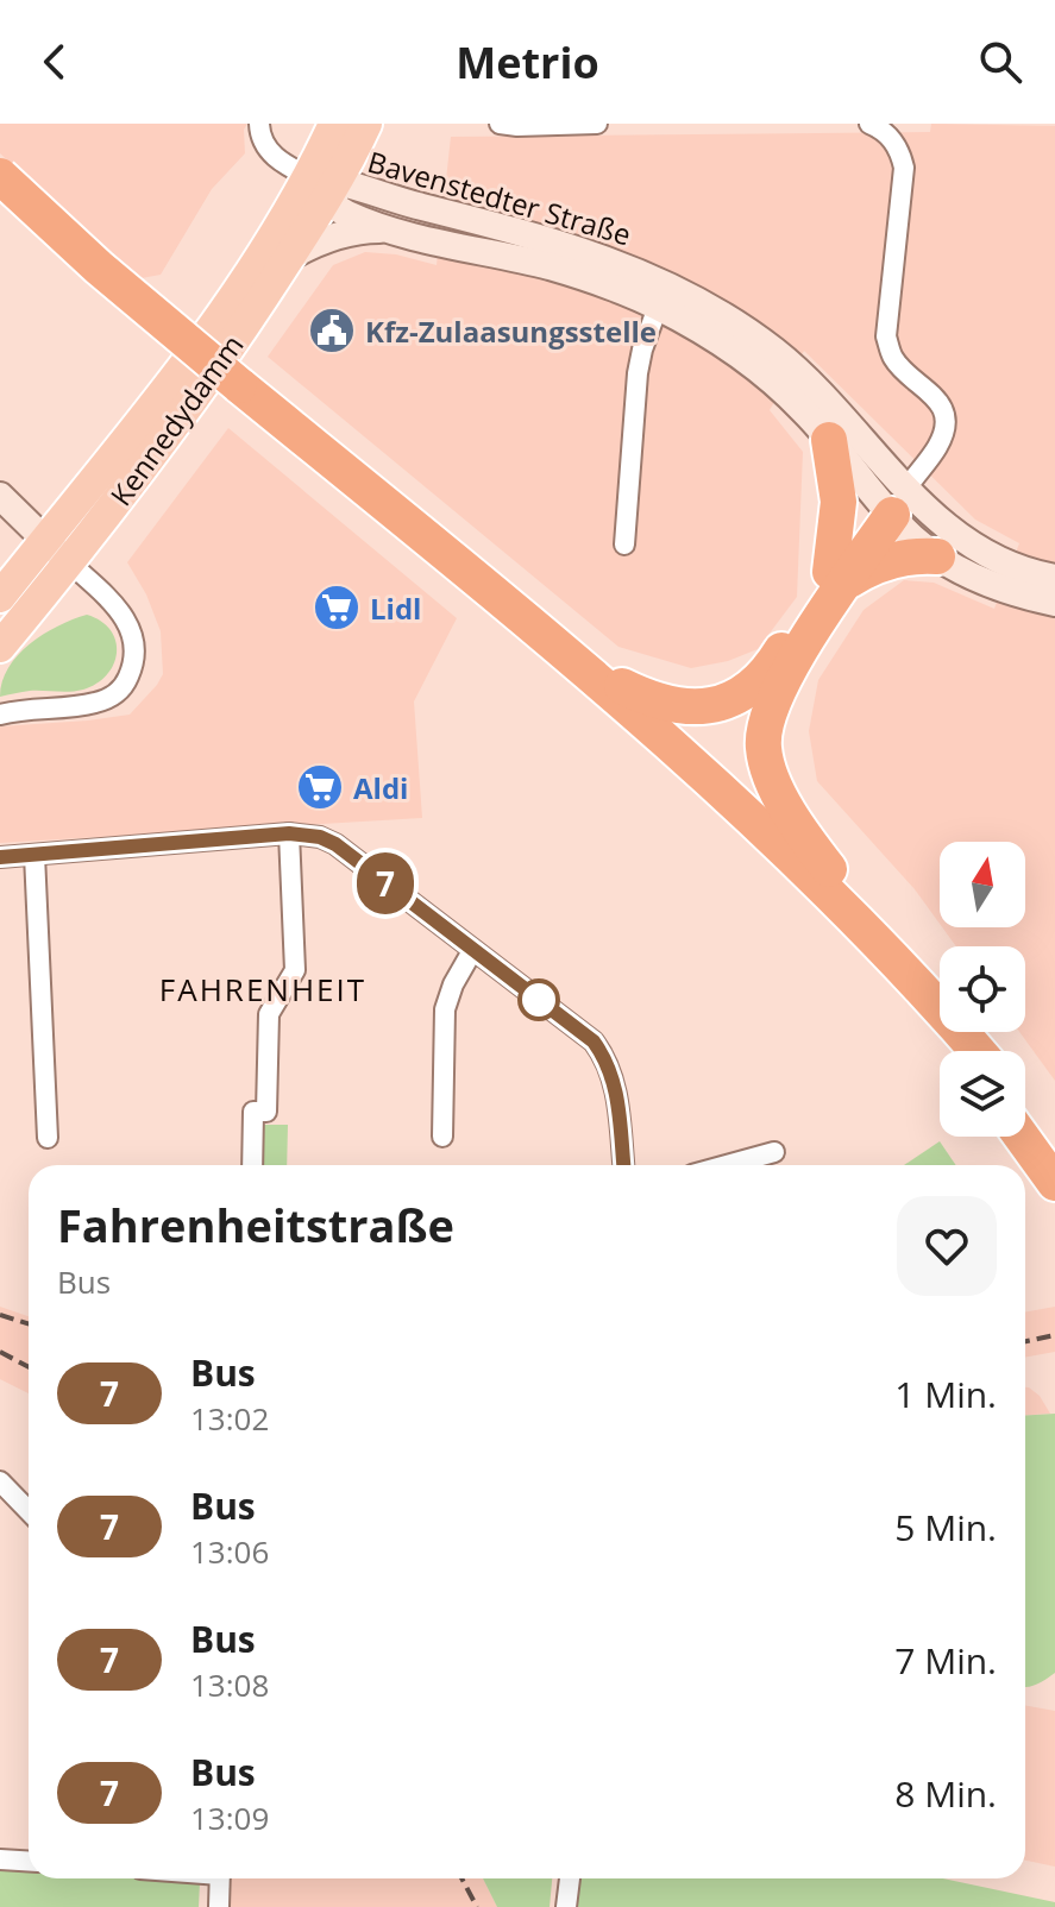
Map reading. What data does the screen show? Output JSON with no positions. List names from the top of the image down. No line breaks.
{"streets":{"main road":["Kennedydamm"],"street":["Bavenstedter Straße"]},"crossings":[["Bavenstedter Straße","Kennedydamm"]],"districts":["FAHRENHEIT"],"places":{"public building":["Kfz-Zulaasungsstelle"],"supermarket":["Lidl","Aldi"]},"lines":["bus line 7"],"north":"top","page":{"header":"Metrio","on_map":"7","heading":["Fahrenheitstraße","Bus"],"list":[{"mark":"7","name":"Bus","note":"13:02","value":"1 Min."},{"mark":"7","name":"Bus","note":"13:06","value":"5 Min."},{"mark":"7","name":"Bus","note":"13:08","value":"7 Min."},{"mark":"7","name":"Bus","note":"13:09","value":"8 Min."}]}}
